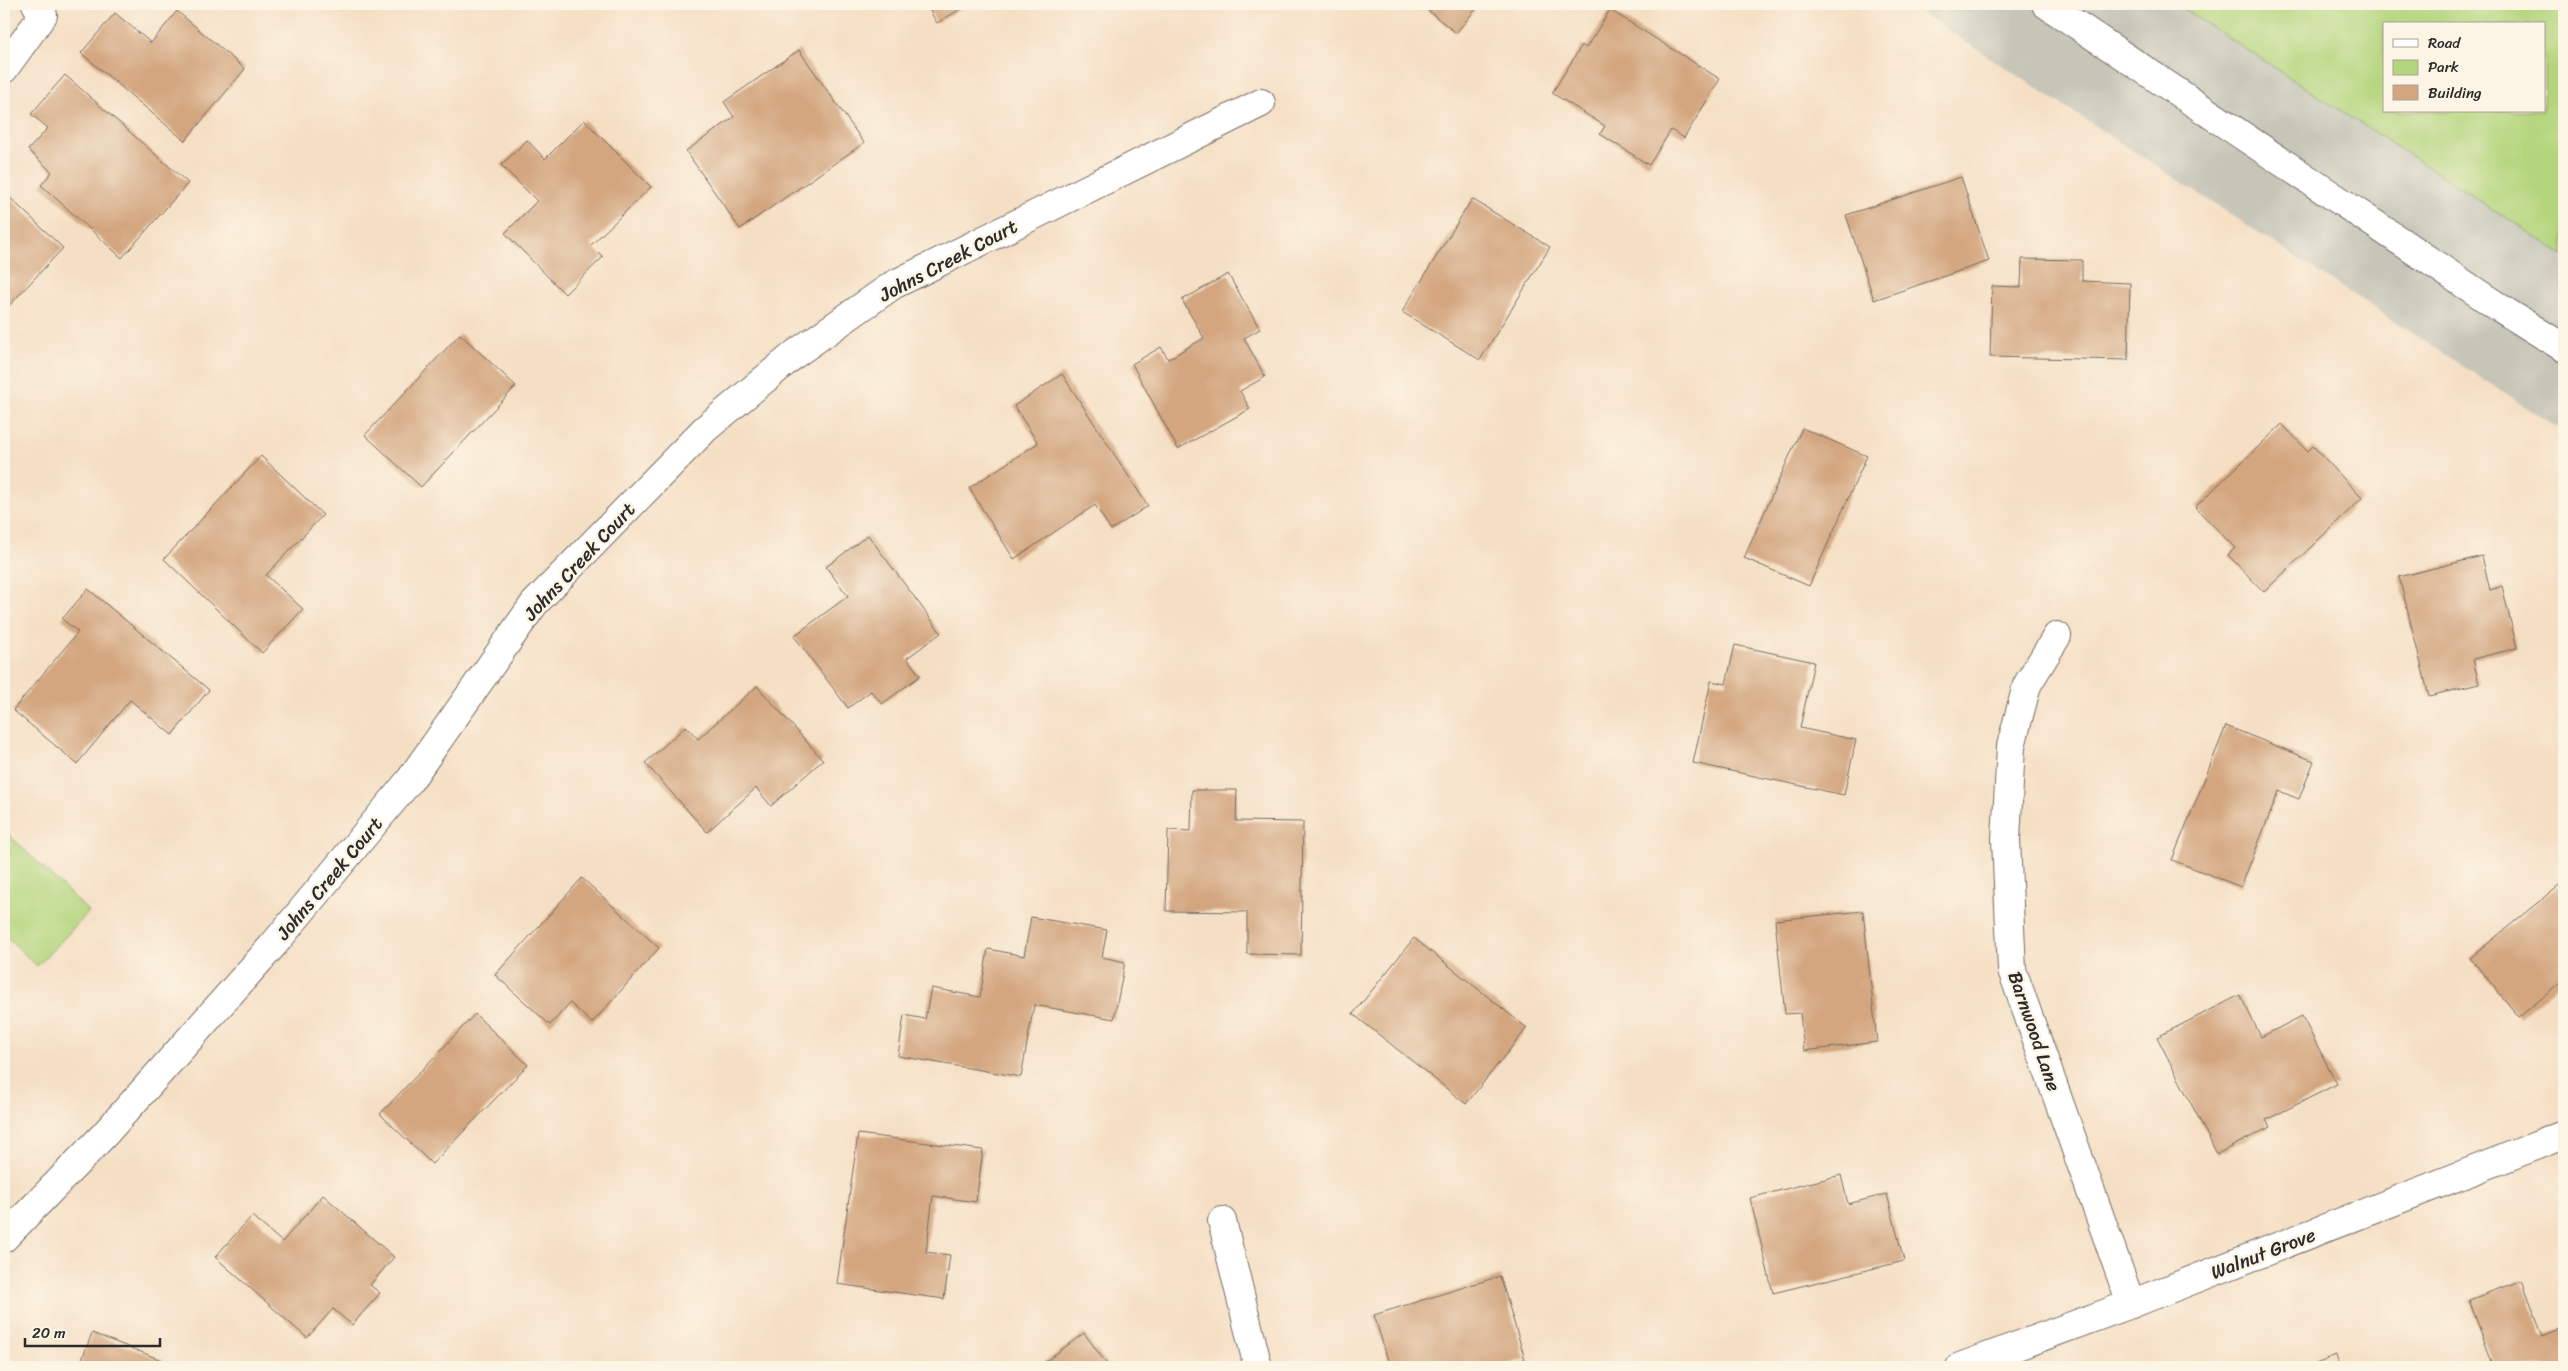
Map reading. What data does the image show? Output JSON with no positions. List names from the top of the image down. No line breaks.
{"streets":{"street":["Johns Creek Court","Barnwood Lane","Walnut Grove"]},"crossings":[["Barnwood Lane","Walnut Grove"]],"legend":["Road","Park","Building"],"scale_bar":"20 m"}
